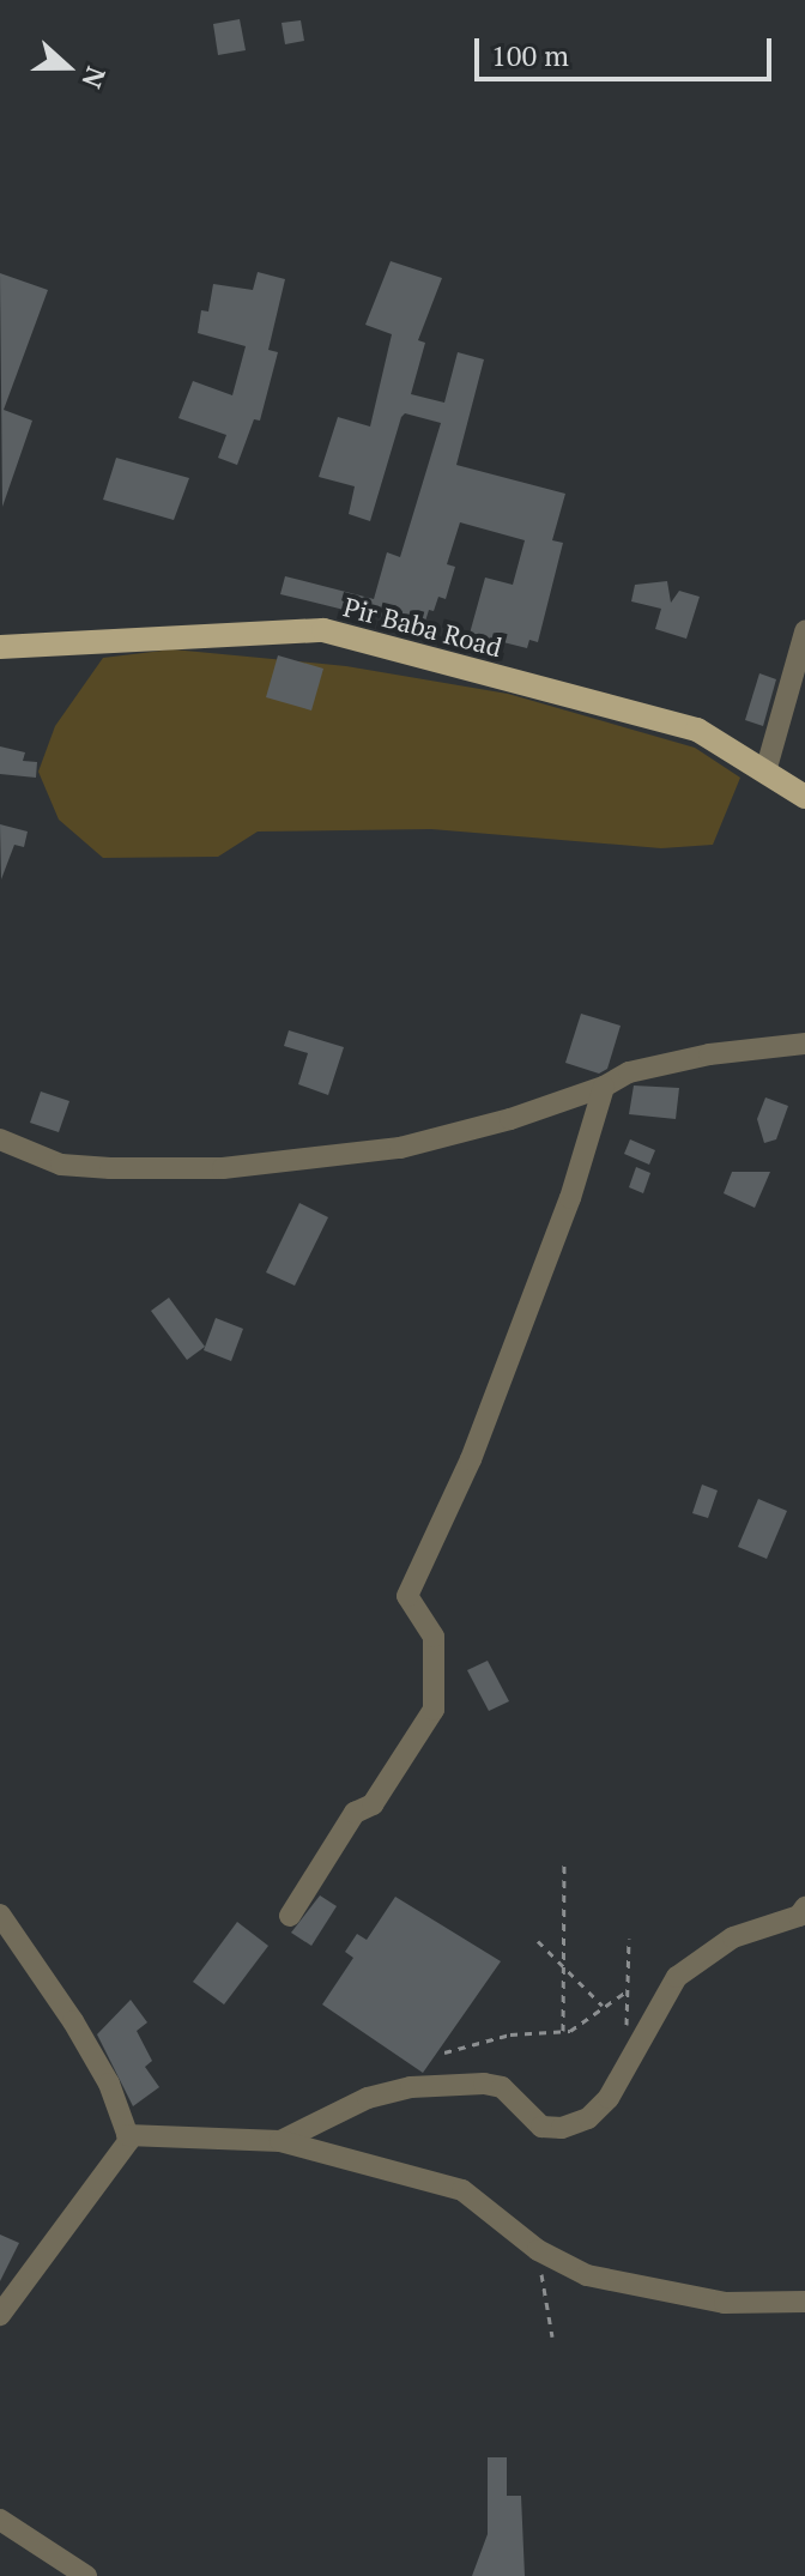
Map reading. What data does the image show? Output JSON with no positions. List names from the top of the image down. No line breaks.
{"streets":{"main road":["Pir Baba Road"]},"scale_bar":"100 m","north":"right"}
